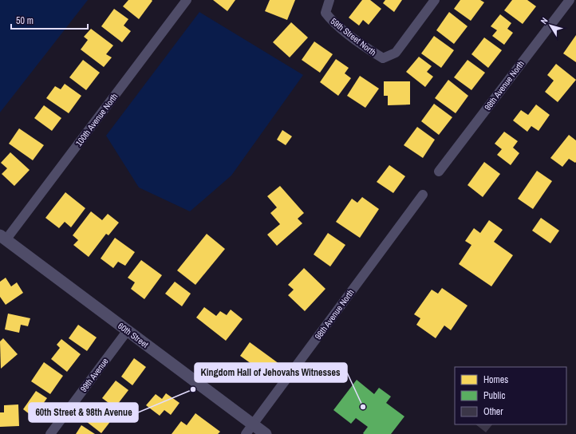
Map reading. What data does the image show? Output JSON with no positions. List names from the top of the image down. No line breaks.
{"streets":{"street":["59th Street North","98th Avenue North","100th Avenue North","60th Street","99th Avenue"]},"crossings":[["98th Avenue North","60th Street"],["100th Avenue North","60th Street"],["60th Street","99th Avenue"]],"places":["60th Street & 98th Avenue","Kingdom Hall of Jehovahs Witnesses"],"legend":["Homes","Public","Other"],"scale_bar":"50 m","north":"top left"}
